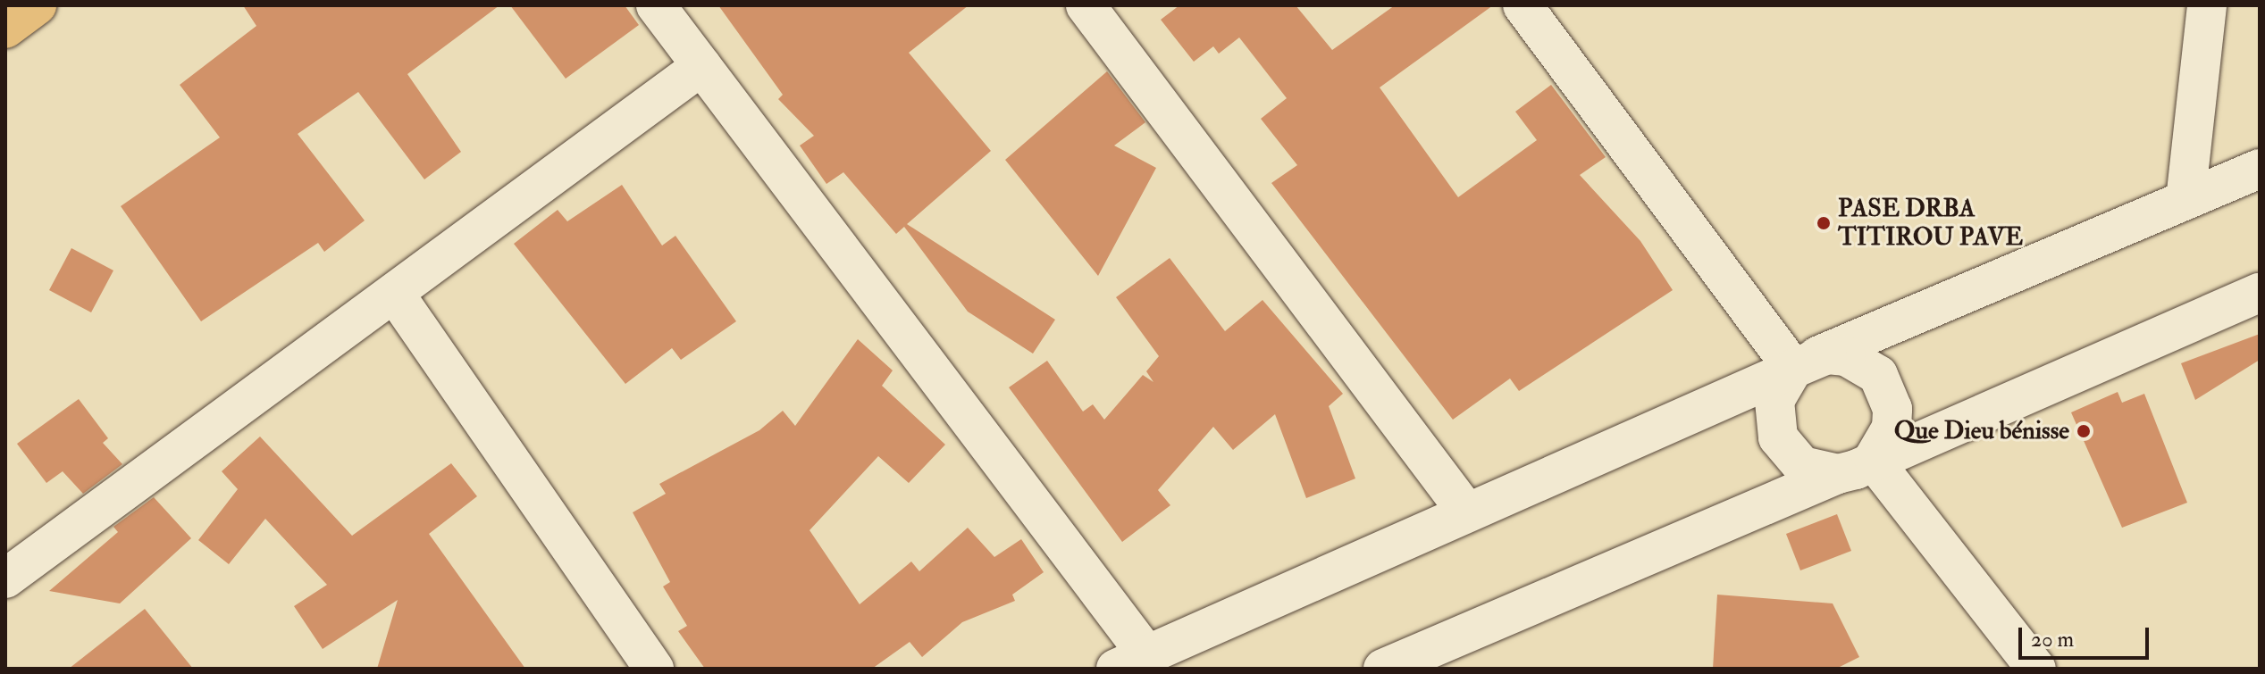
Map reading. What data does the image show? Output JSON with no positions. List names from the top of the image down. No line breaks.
{"places":["PASE DRBA TITIROU PAVE","Que Dieu bénisse"],"scale_bar":"20 m"}
